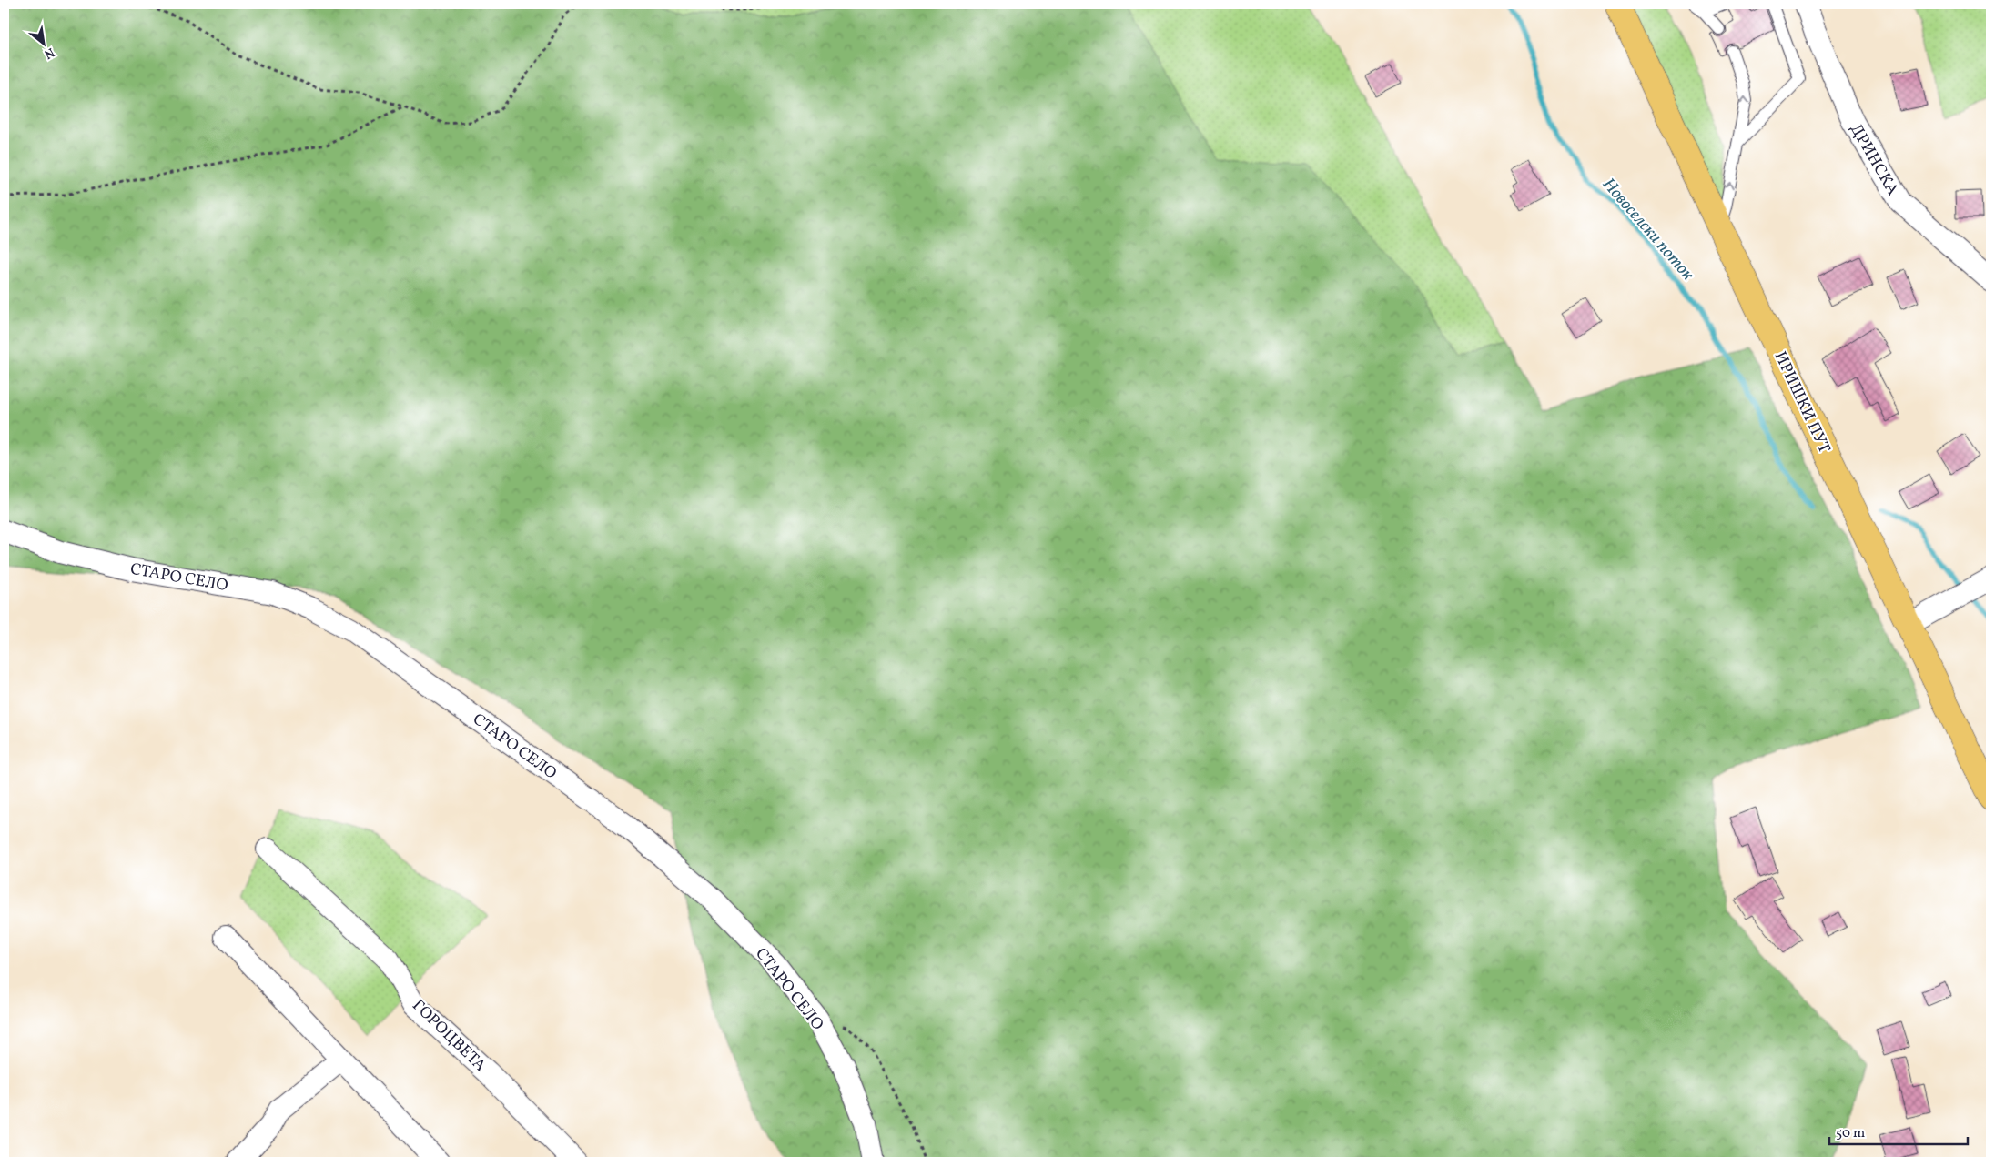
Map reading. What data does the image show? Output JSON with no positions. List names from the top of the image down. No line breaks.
{"streets":{"main road":["ИРИШКИ ПУТ"],"street":["ДРИНСКА","СТАРО СЕЛО","ГОРОЦВЕТА"]},"water":["Новоселски поток"],"scale_bar":"50 m","north":"bottom right"}
